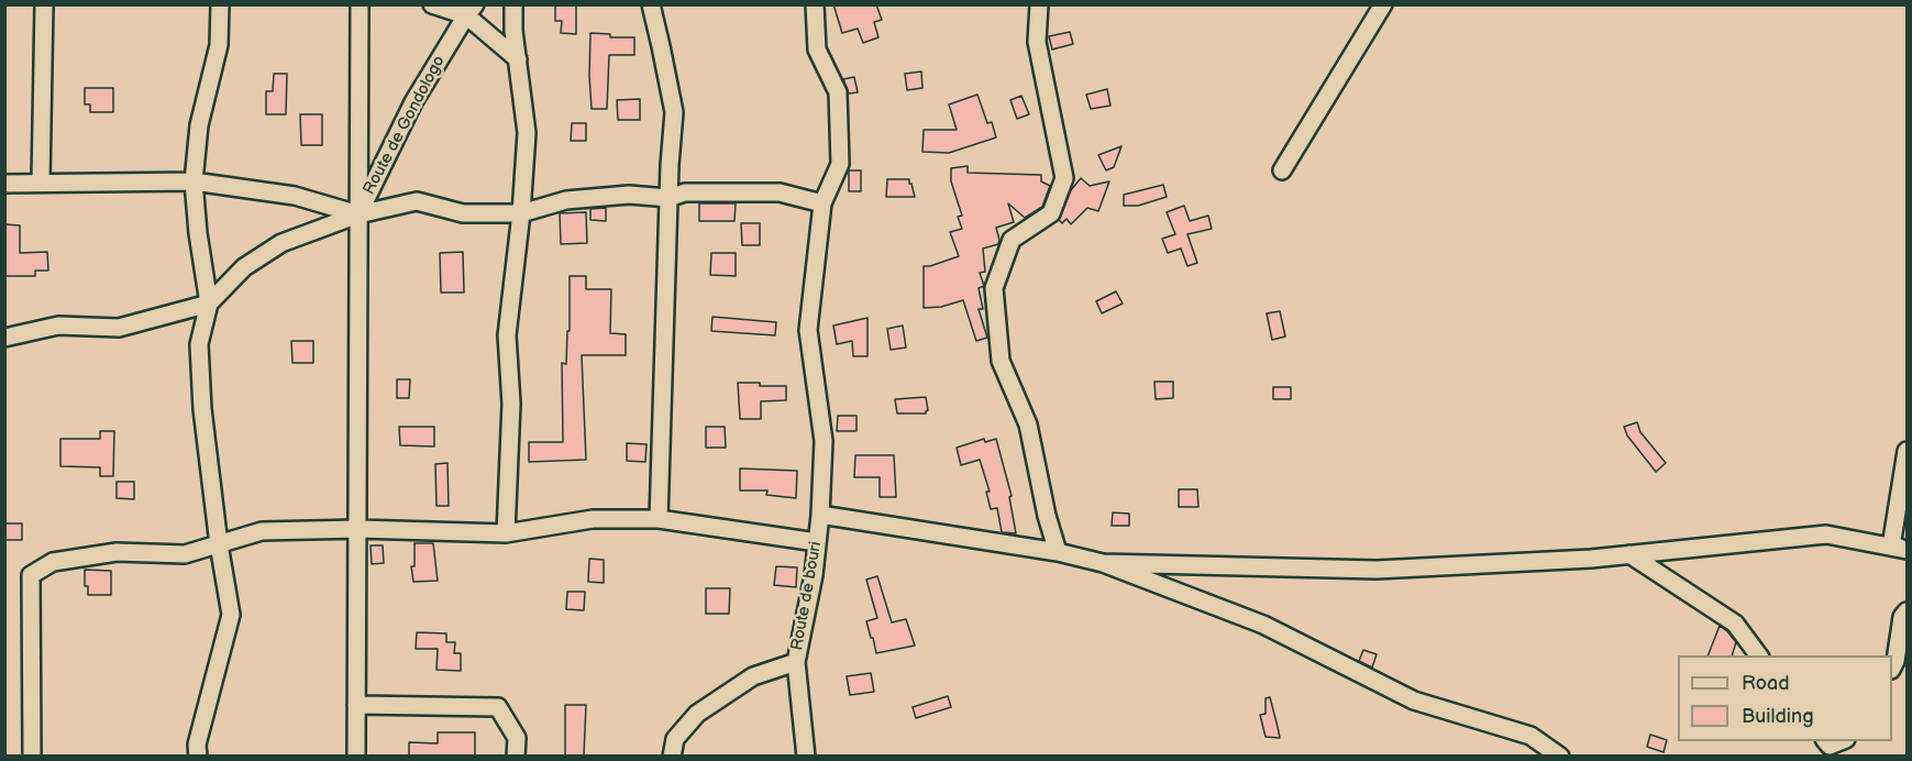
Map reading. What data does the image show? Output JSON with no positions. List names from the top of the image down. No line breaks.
{"streets":{"street":["Route de Gondologo","Route de bouri"]},"legend":["Road","Building"]}
